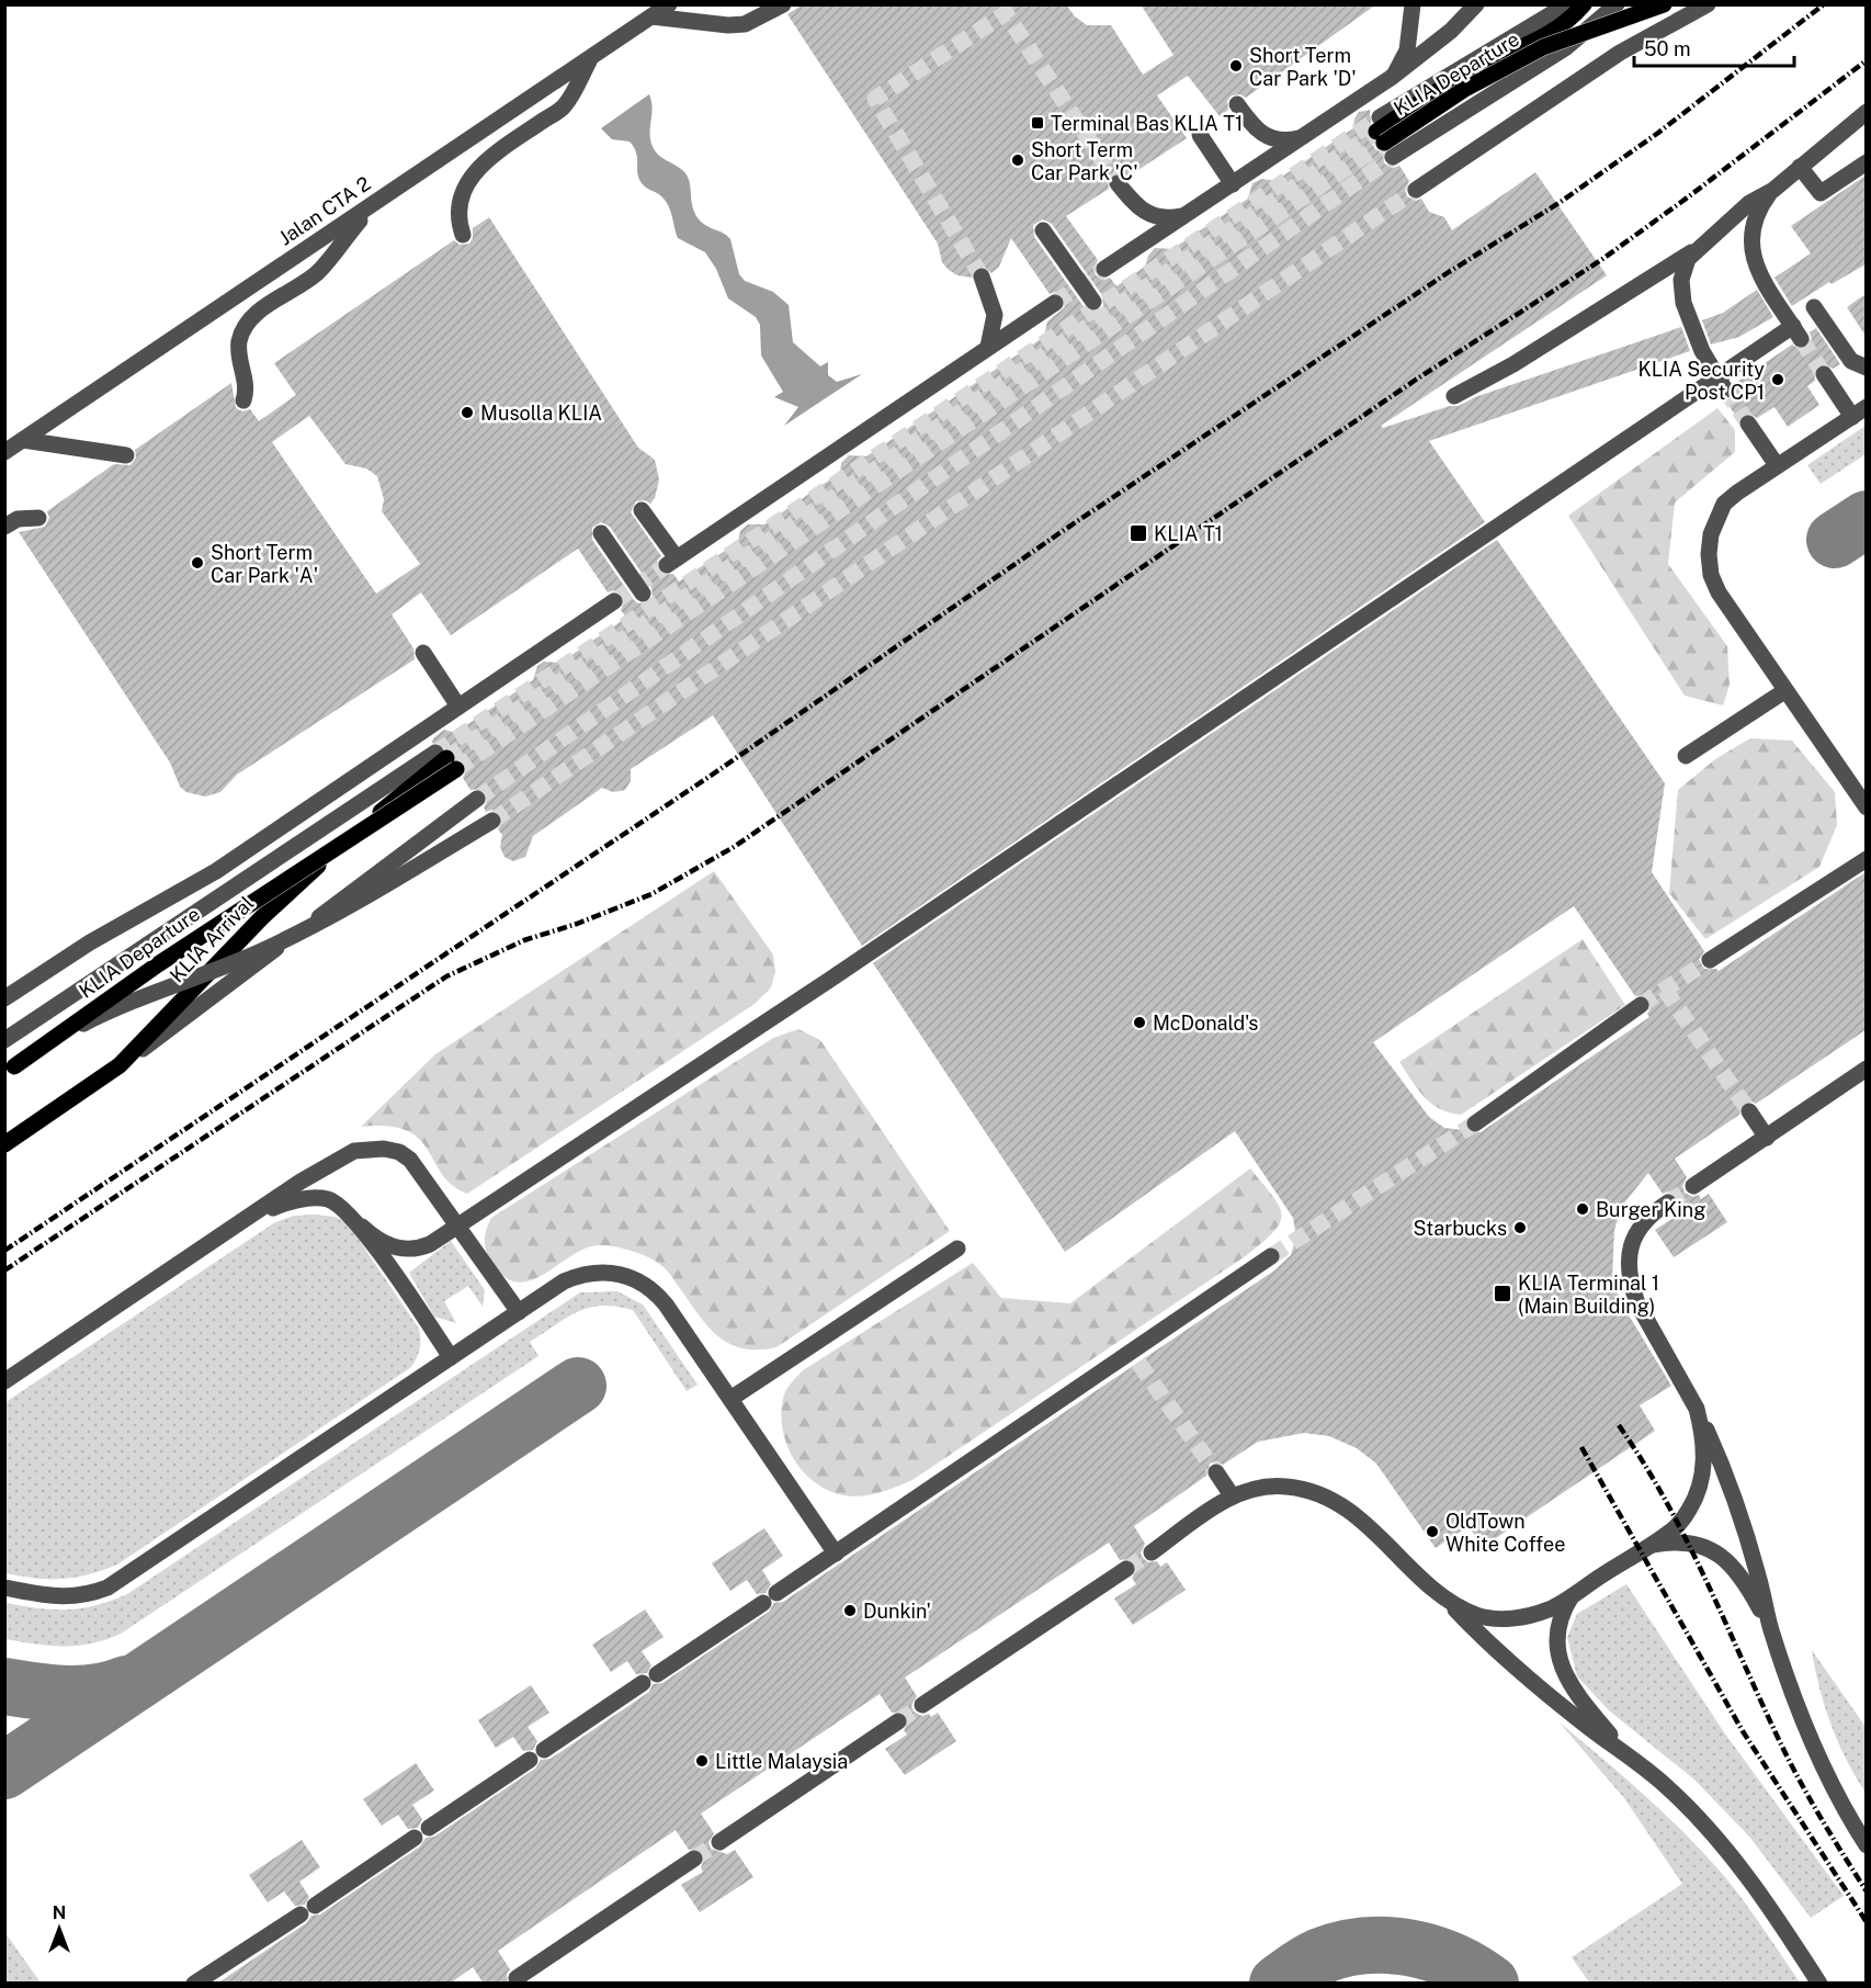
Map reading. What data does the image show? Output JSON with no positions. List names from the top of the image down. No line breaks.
{"streets":{"main road":["KLIA Departure","KLIA Arrival"],"street":["Jalan CTA 2"]},"crossings":[["KLIA Departure","KLIA Arrival"]],"places":{"other":["Short Term Car Park 'D'","Short Term Car Park 'C'","KLIA Security Post CP1","Musolla KLIA","Short Term Car Park 'A'","McDonald's","Burger King","Starbucks","OldTown White Coffee","Dunkin'","Little Malaysia"],"transit":["Terminal Bas KLIA T1","KLIA T1","KLIA Terminal 1 (Main Building)"]},"scale_bar":"50 m","north":"top"}
